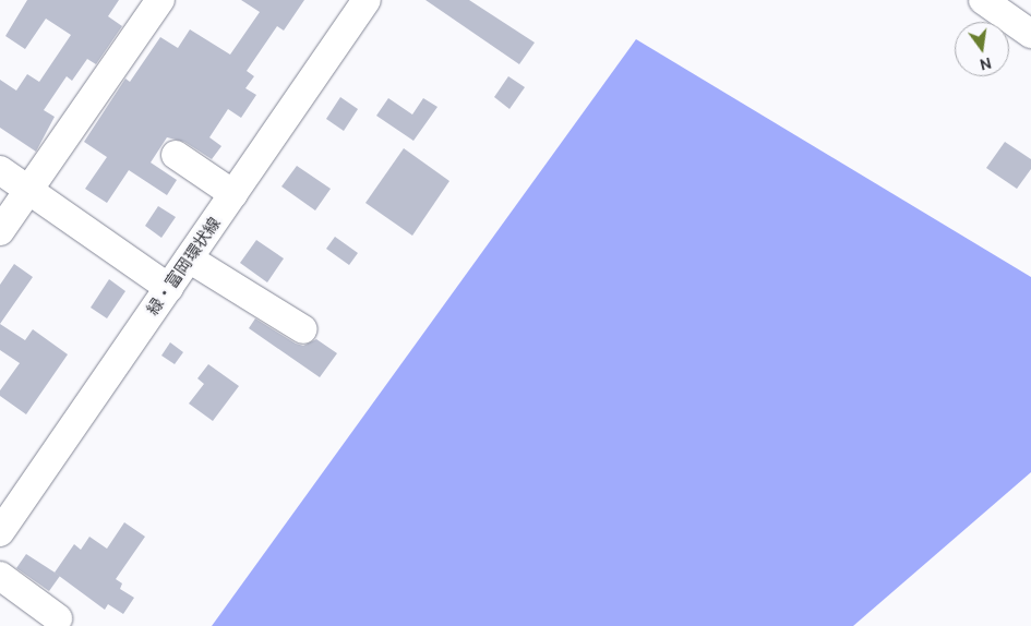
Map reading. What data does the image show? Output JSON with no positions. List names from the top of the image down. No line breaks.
{"streets":{"street":["緑・富岡環状線"]},"north":"bottom"}
